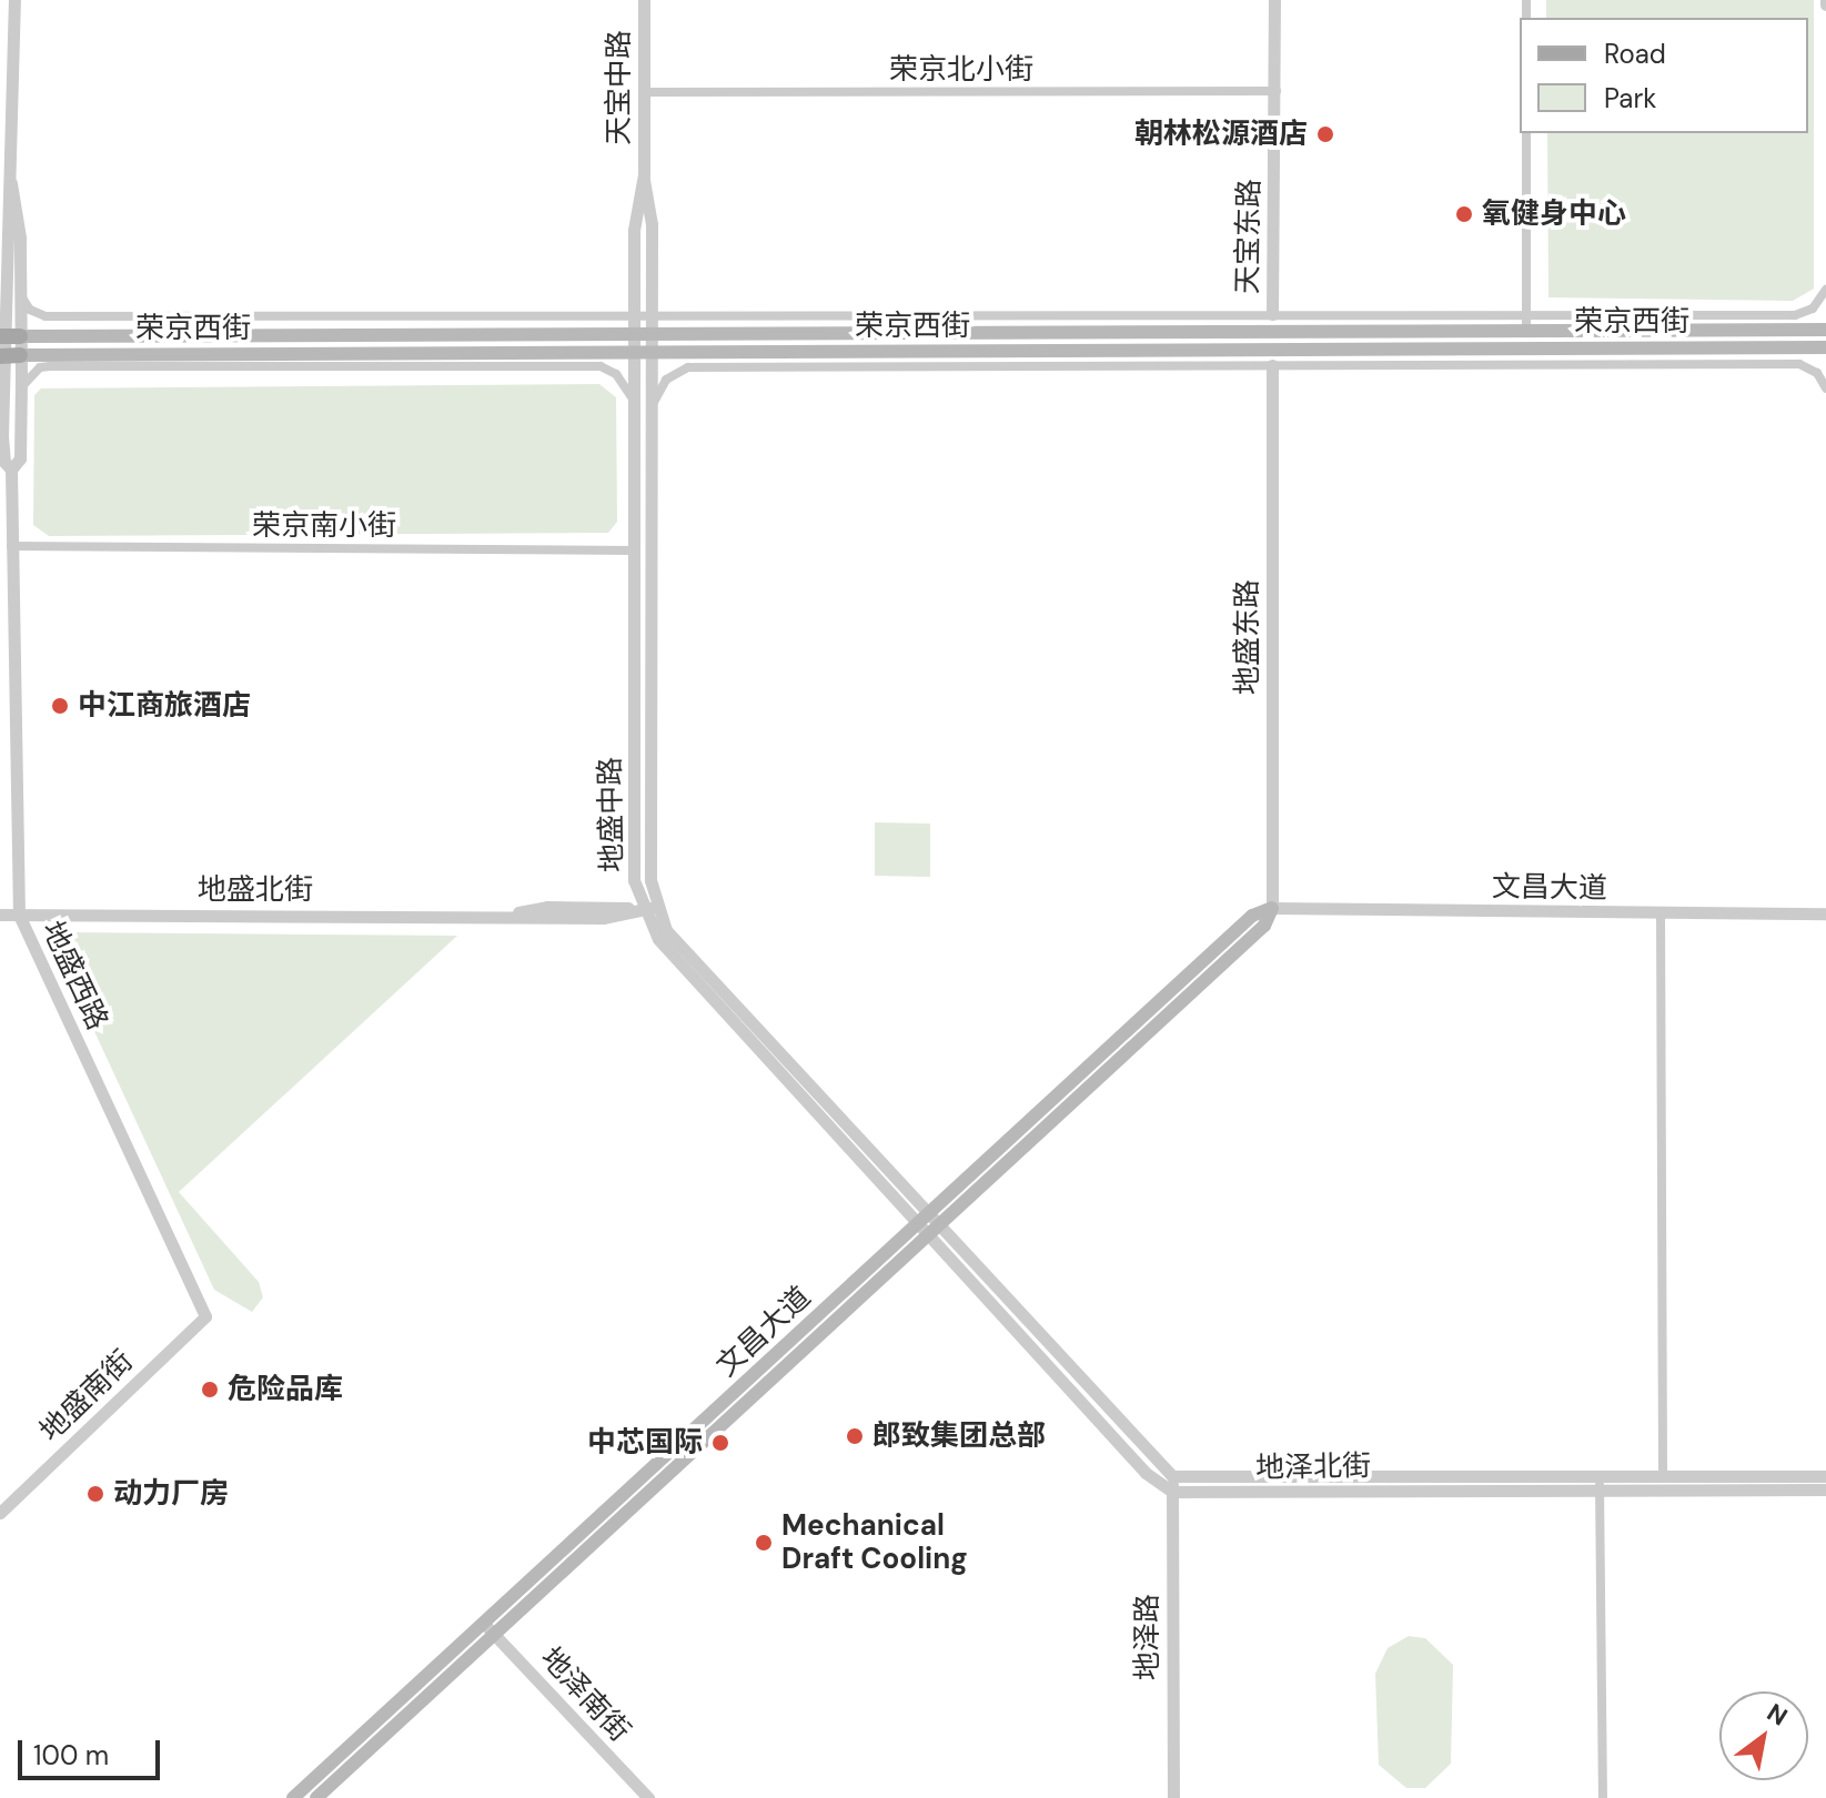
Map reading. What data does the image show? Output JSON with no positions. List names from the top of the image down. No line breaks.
{"streets":{"main road":["荣京西街","文昌大道"],"street":["荣京北小街","天宝中路","天宝东路","荣京南小街","地盛东路","地盛中路","地盛北街","地盛西路","地盛南街","地泽北街","地泽路","地泽南街"]},"crossings":[["荣京北小街","天宝中路"],["荣京北小街","天宝东路"],["天宝中路","荣京西街"],["天宝中路","地盛中路"],["荣京西街","地盛中路"],["荣京西街","地盛西路"],["荣京南小街","地盛中路"],["荣京南小街","地盛西路"],["地盛东路","文昌大道"],["地盛中路","文昌大道"],["地盛中路","地盛北街"],["文昌大道","地泽南街"],["地盛北街","地盛西路"],["地盛西路","地盛南街"],["地泽北街","地泽路"]],"places":["朝林松源酒店","氧健身中心","中江商旅酒店","危险品库","郎致集团总部","中芯国际","动力厂房","Mechanical Draft Cooling"],"legend":["Road","Park"],"scale_bar":"100 m","north":"top right"}
